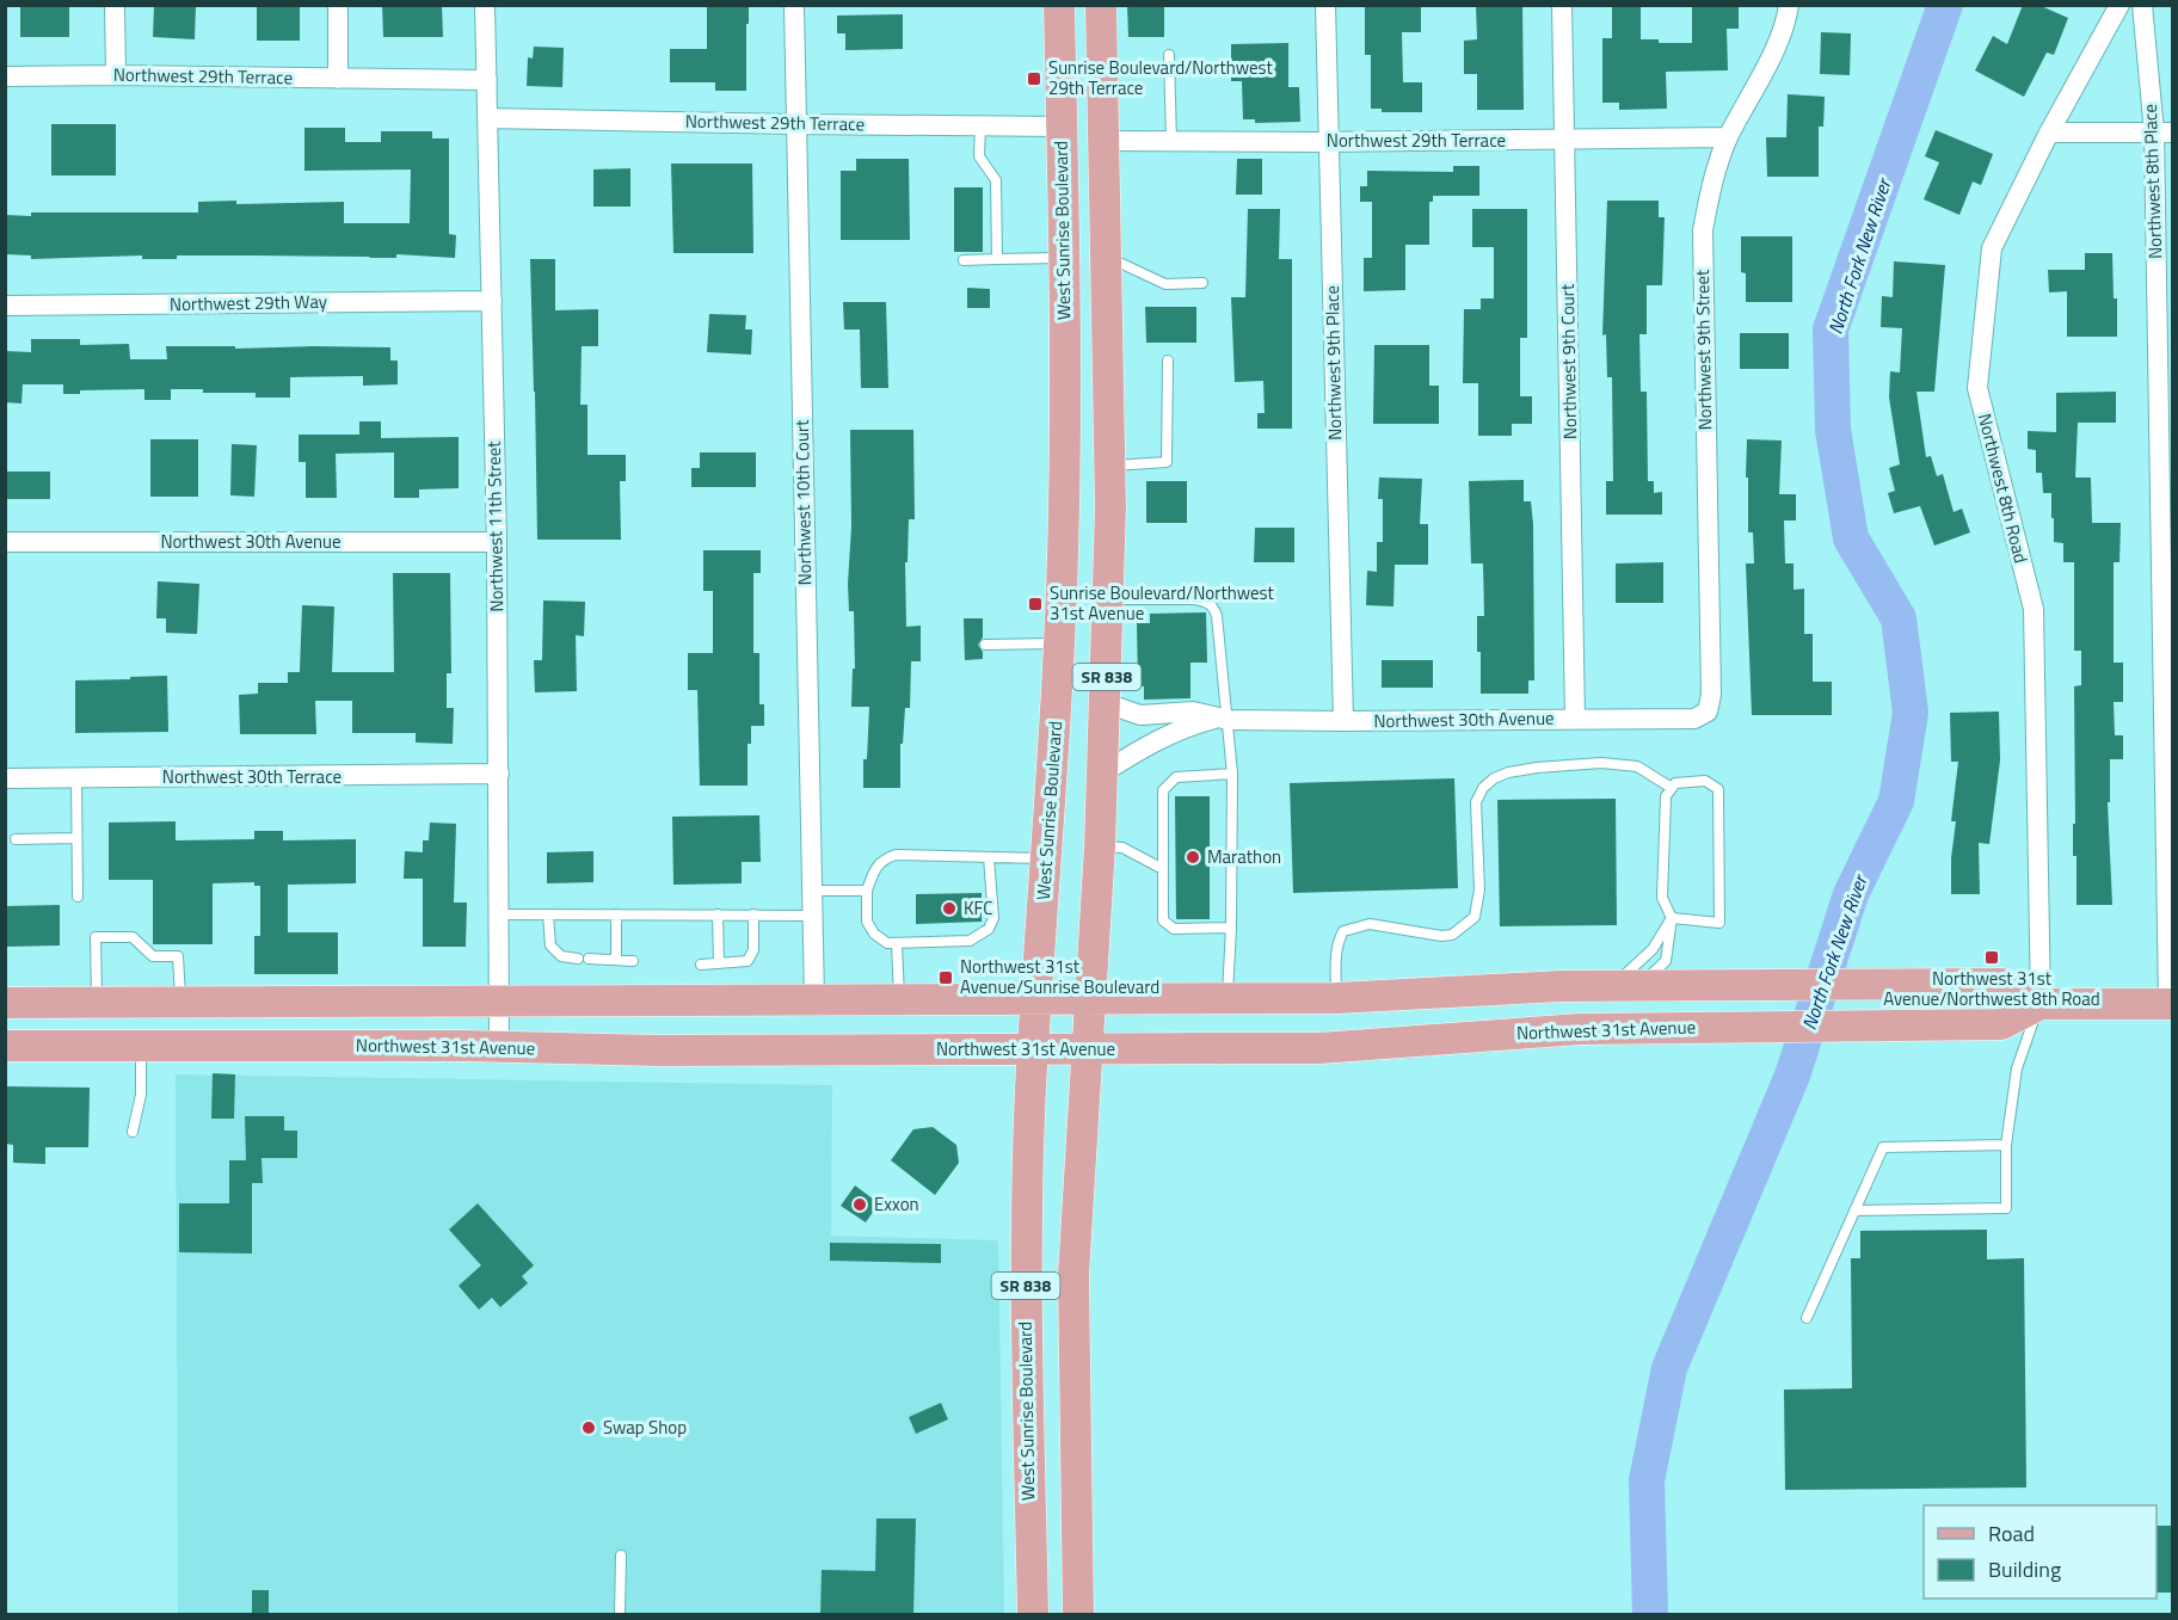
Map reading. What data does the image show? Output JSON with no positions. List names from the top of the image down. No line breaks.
{"streets":{"main road":["West Sunrise Boulevard","SR 838","Northwest 31st Avenue"],"street":["Northwest 29th Terrace","Northwest 8th Place","Northwest 29th Way","Northwest 9th Street","Northwest 9th Court","Northwest 9th Place","Northwest 8th Road","Northwest 10th Court","Northwest 11th Street","Northwest 30th Avenue","Northwest 30th Terrace"]},"crossings":[["Northwest 29th Terrace","West Sunrise Boulevard"],["Northwest 29th Terrace","Northwest 9th Street"],["Northwest 29th Terrace","Northwest 9th Court"],["Northwest 29th Terrace","Northwest 9th Place"],["Northwest 29th Terrace","Northwest 10th Court"],["Northwest 29th Terrace","Northwest 11th Street"],["Northwest 29th Terrace","SR 838"],["Northwest 8th Place","Northwest 31st Avenue"],["West Sunrise Boulevard","Northwest 31st Avenue"],["Northwest 29th Way","Northwest 11th Street"],["Northwest 9th Street","Northwest 30th Avenue"],["Northwest 9th Court","Northwest 30th Avenue"],["Northwest 9th Place","Northwest 30th Avenue"],["Northwest 8th Road","Northwest 31st Avenue"],["Northwest 10th Court","Northwest 31st Avenue"],["Northwest 11th Street","Northwest 30th Avenue"],["Northwest 11th Street","Northwest 30th Terrace"],["Northwest 11th Street","Northwest 31st Avenue"],["Northwest 30th Avenue","SR 838"],["SR 838","Northwest 31st Avenue"]],"water":["North Fork New River"],"places":{"transit":["Sunrise Boulevard/Northwest 29th Terrace","Sunrise Boulevard/Northwest 31st Avenue","Northwest 31st Avenue/Northwest 8th Road","Northwest 31st Avenue/Sunrise Boulevard"],"other":["Marathon","KFC","Exxon","Swap Shop"]},"legend":["Road","Building"]}
